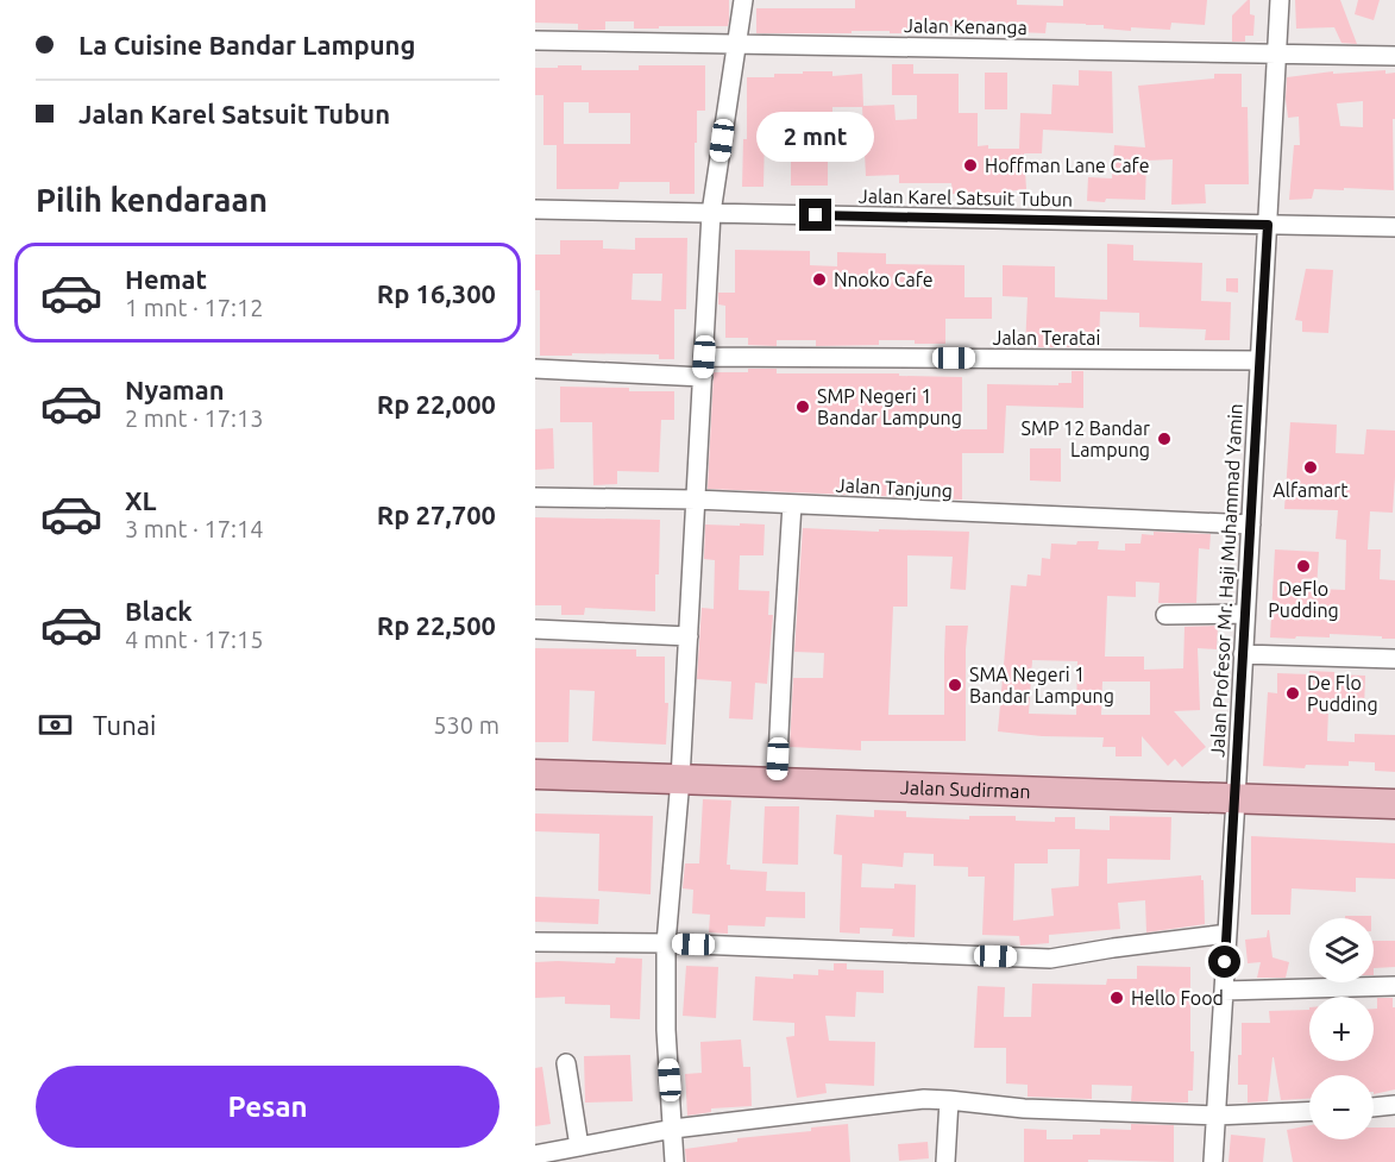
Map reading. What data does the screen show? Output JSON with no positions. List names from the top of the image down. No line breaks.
{"streets":{"main road":["Jalan Sudirman"],"street":["Jalan Kenanga","Jalan Karel Satsuit Tubun","Jalan Teratai","Jalan Tanjung","Jalan Profesor Mr. Haji Muhammad Yamin"]},"crossings":[["Jalan Kenanga","Jalan Profesor Mr. Haji Muhammad Yamin"],["Jalan Karel Satsuit Tubun","Jalan Profesor Mr. Haji Muhammad Yamin"],["Jalan Teratai","Jalan Profesor Mr. Haji Muhammad Yamin"],["Jalan Tanjung","Jalan Profesor Mr. Haji Muhammad Yamin"],["Jalan Profesor Mr. Haji Muhammad Yamin","Jalan Sudirman"]],"places":["Hoffman Lane Cafe","Nnoko Cafe","SMP Negeri 1 Bandar Lampung","SMP 12 Bandar Lampung","Alfamart","DeFlo Pudding","SMA Negeri 1 Bandar Lampung","De Flo Pudding","Hello Food"],"page":{"banner":["La Cuisine Bandar Lampung","Jalan Karel Satsuit Tubun"],"bubble":"2 mnt","heading":"Pilih kendaraan","list":[{"name":"Hemat","note":"1 mnt · 17:12","value":"Rp 16,300"},{"name":"Nyaman","note":"2 mnt · 17:13","value":"Rp 22,000"},{"name":"XL","note":"3 mnt · 17:14","value":"Rp 27,700"},{"name":"Black","note":"4 mnt · 17:15","value":"Rp 22,500"}],"pay":["Tunai","530 m"],"map_buttons":["+","−"],"buttons":"Pesan"}}
